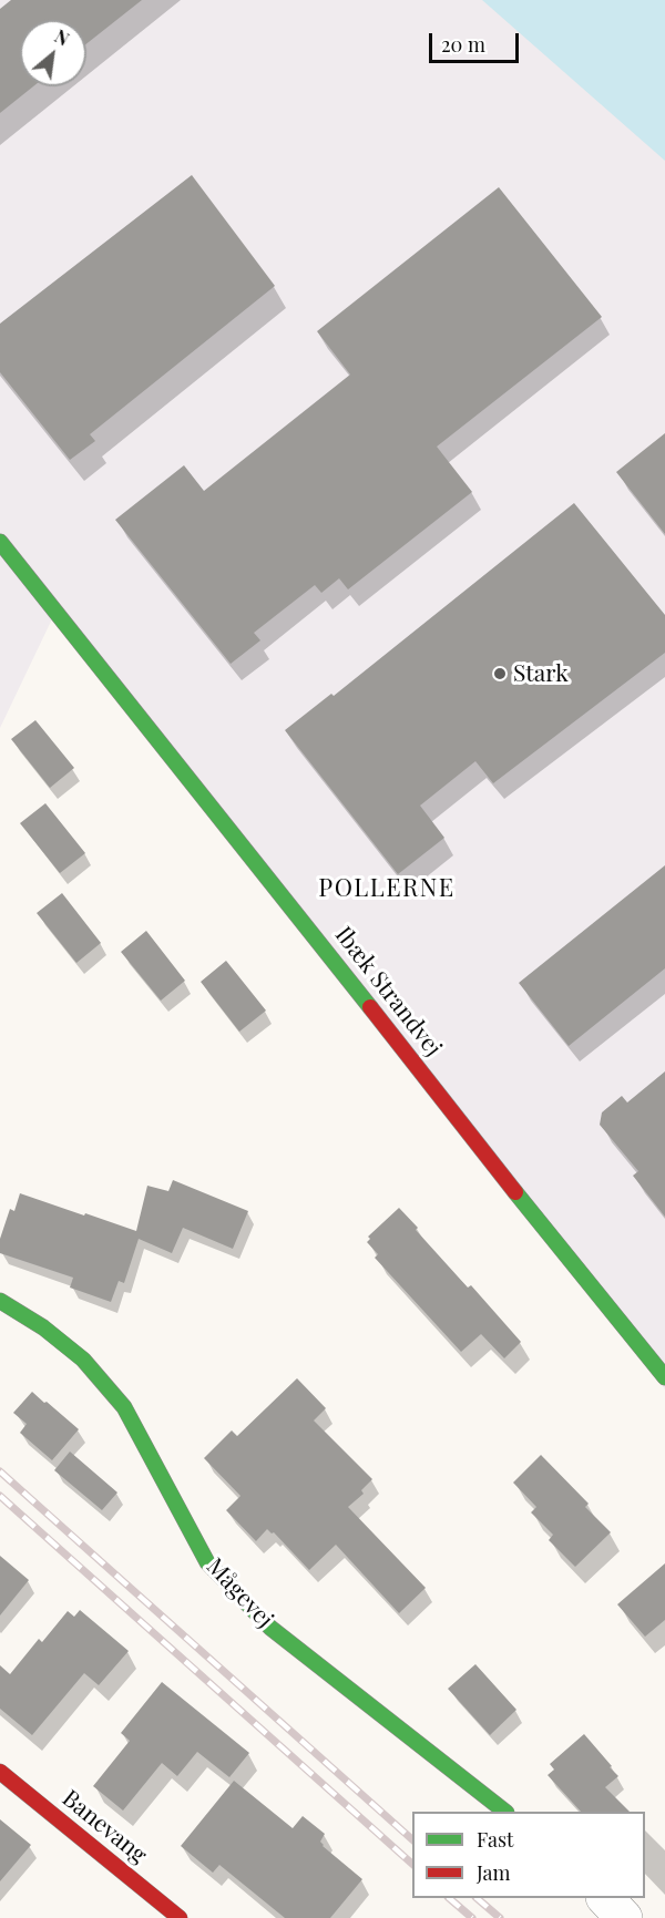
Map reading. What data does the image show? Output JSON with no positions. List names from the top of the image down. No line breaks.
{"streets":{"street":["Ibæk Strandvej","Mågevej","Banevang"]},"districts":["POLLERNE"],"places":["Stark"],"legend":["Fast","Jam"],"scale_bar":"20 m","north":"top right"}
